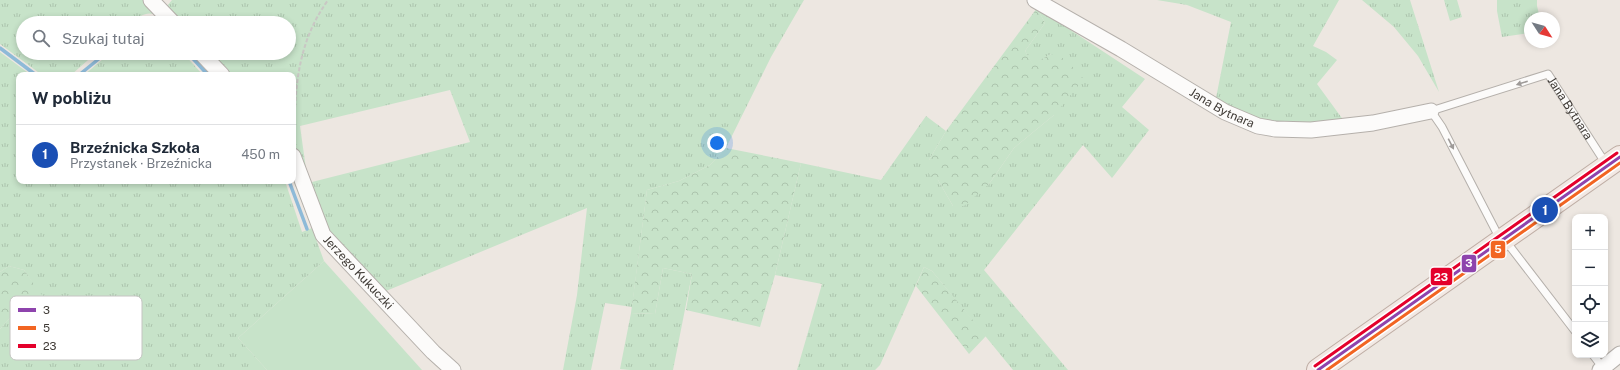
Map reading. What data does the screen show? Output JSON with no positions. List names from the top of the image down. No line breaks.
{"streets":{"street":["Jana Bytnara","Jerzego Kukuczki"]},"lines":["transit line 23","transit line 3","transit line 5"],"legend":["3","5","23"],"north":"bottom right","page":{"search":"Szukaj tutaj","heading":"W pobliżu","list":[{"mark":"1","name":"Brzeźnicka Szkoła","note":"Przystanek · Brzeźnicka","value":"450 m"}],"pins":"1","map_buttons":["+","−"]}}
